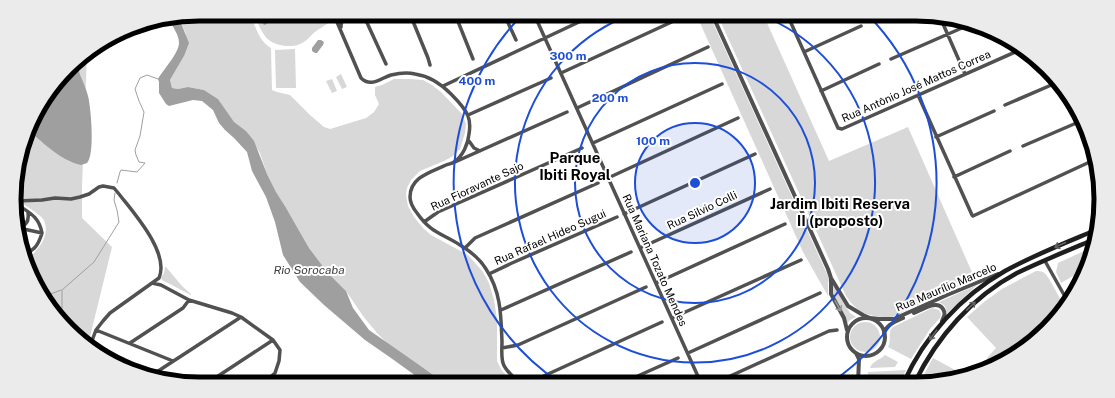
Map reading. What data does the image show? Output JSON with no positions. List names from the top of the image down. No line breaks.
{"streets":{"street":["Rua Antônio José Mattos Correa","Rua Fioravante Sajo","Rua Silvio Colli","Rua Rafael Hideo Sugui","Rua Mariana Tozato Mendes","Rua Maurílio Marcelo"]},"crossings":[["Rua Silvio Colli","Rua Mariana Tozato Mendes"]],"districts":["Parque Ibiti Royal","Jardim Ibiti Reserva II (proposto)"],"water":["Rio Sorocaba"],"rings":["300 m","400 m","200 m","100 m"]}
